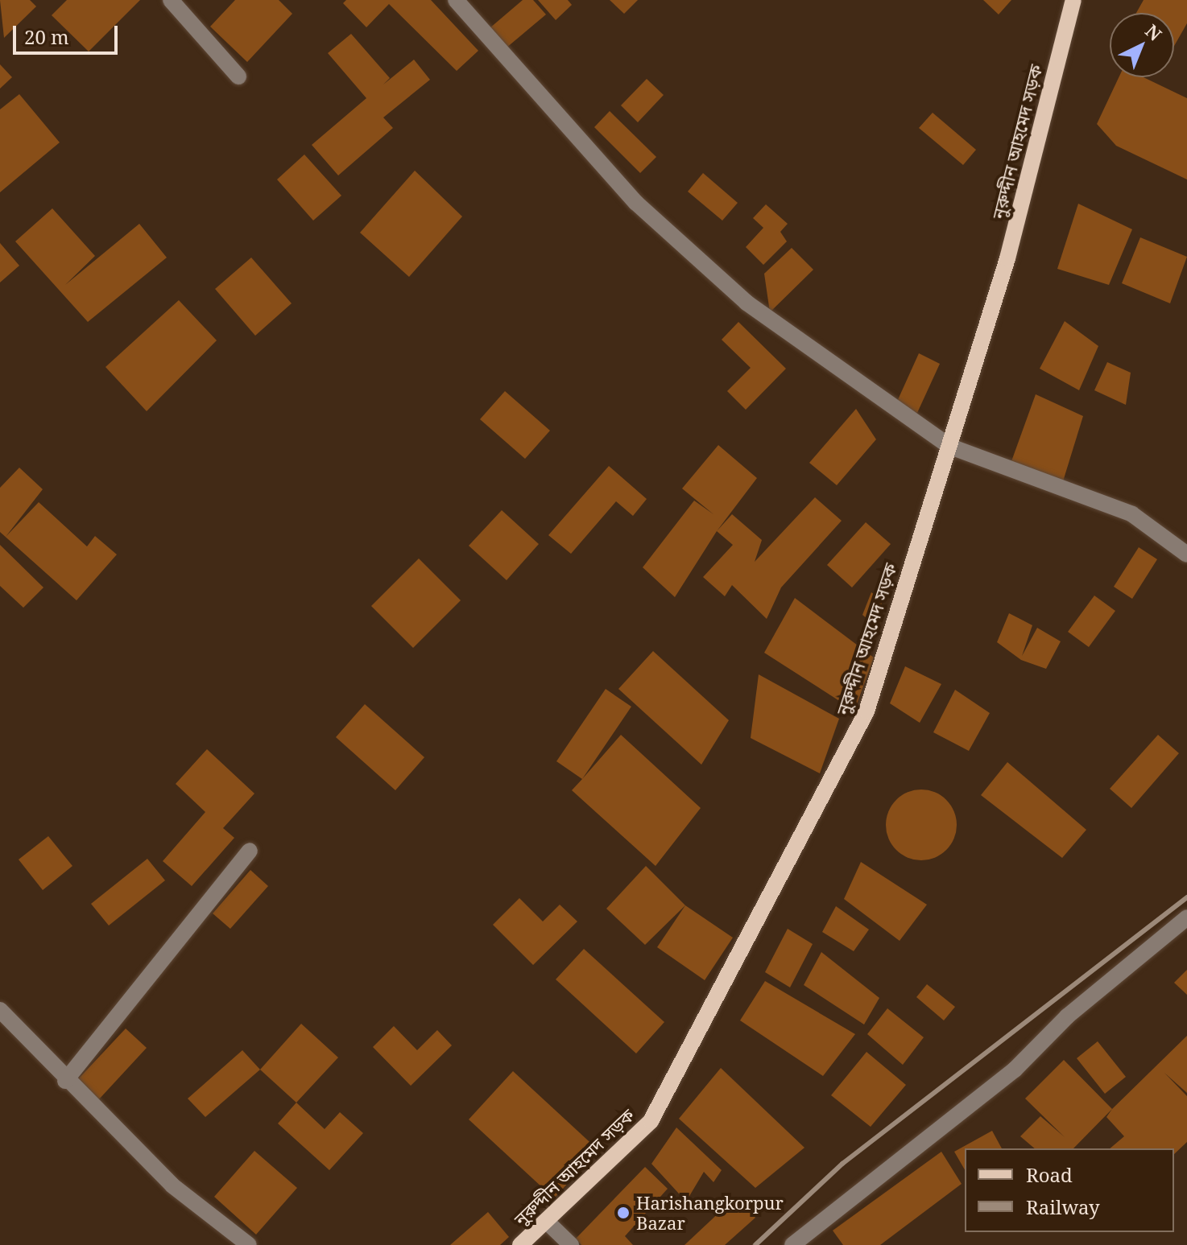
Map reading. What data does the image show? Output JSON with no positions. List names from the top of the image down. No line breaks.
{"streets":{"main road":["নুরুদ্দীন আহমেদ সড়ক"]},"places":["Harishangkorpur Bazar"],"legend":["Road","Railway"],"scale_bar":"20 m","north":"top right"}
